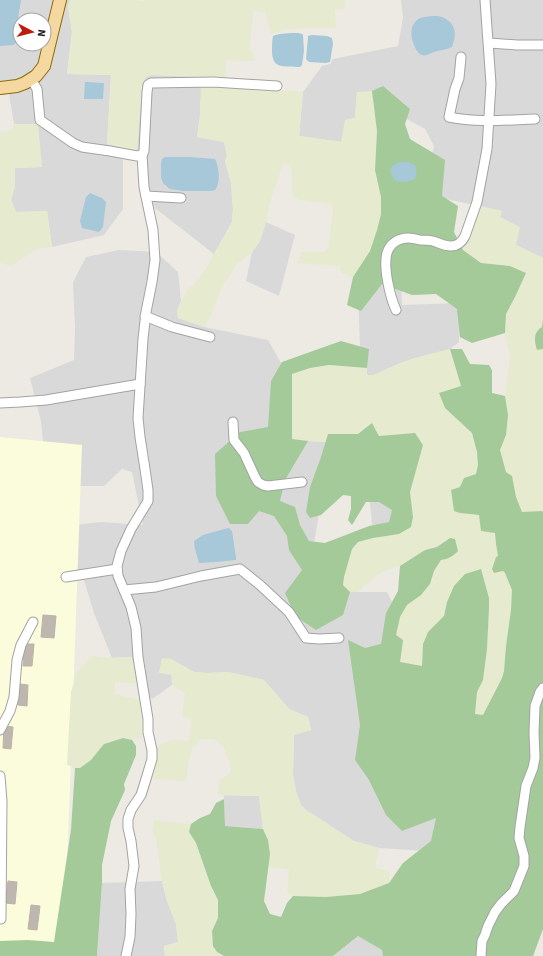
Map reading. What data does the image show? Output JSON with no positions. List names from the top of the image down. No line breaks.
{"north":"right"}
